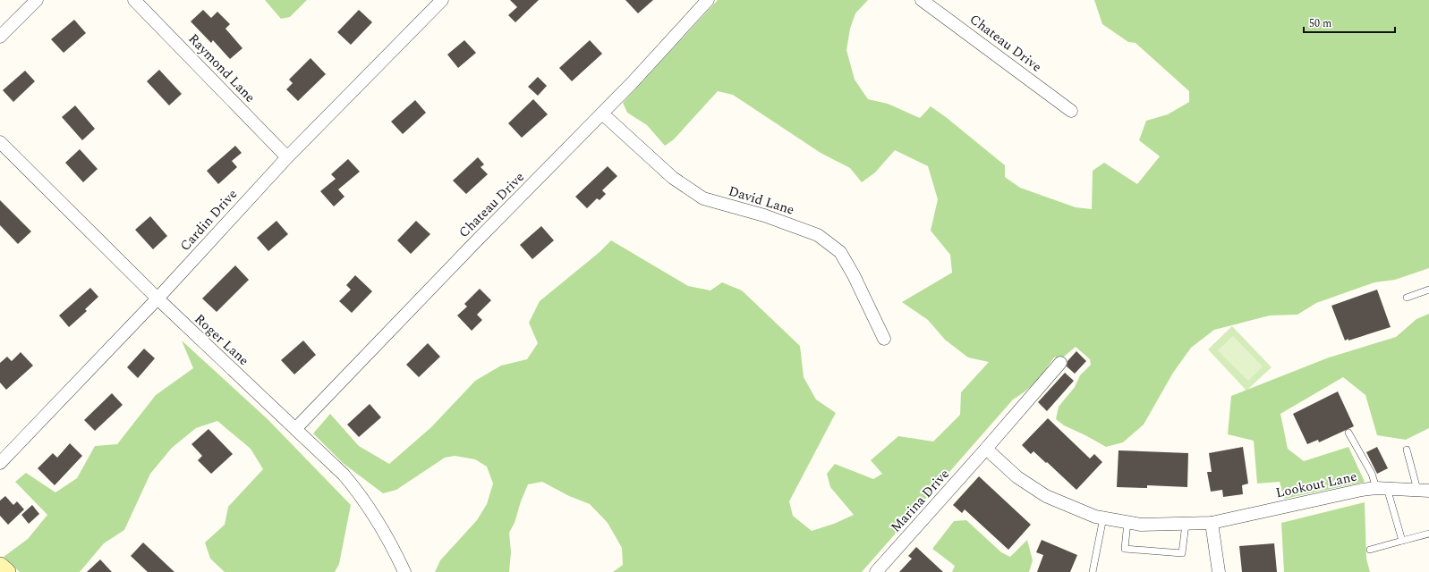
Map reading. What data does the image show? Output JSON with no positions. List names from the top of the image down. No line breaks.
{"streets":{"street":["Chateau Drive","Raymond Lane","David Lane","Cardin Drive","Roger Lane","Lookout Lane","Marina Drive"]},"crossings":[["Chateau Drive","David Lane"],["Chateau Drive","Roger Lane"],["Raymond Lane","Cardin Drive"],["Cardin Drive","Roger Lane"]],"scale_bar":"50 m"}
